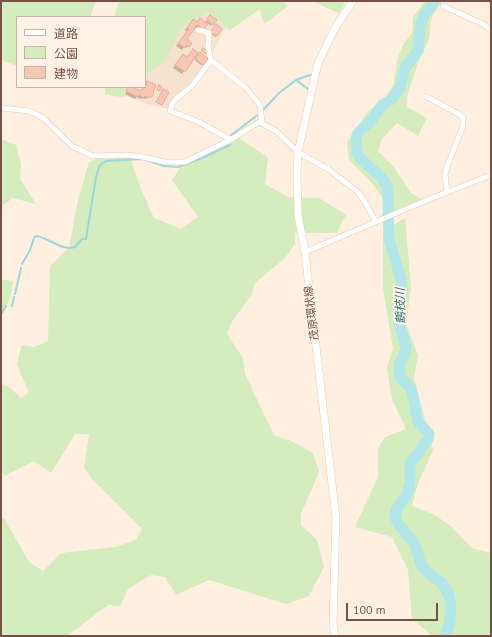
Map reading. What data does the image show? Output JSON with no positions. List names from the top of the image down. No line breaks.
{"streets":{"main road":["茂原環状線"]},"water":["鶴枝川"],"legend":["道路","公園","建物"],"scale_bar":"100 m"}
